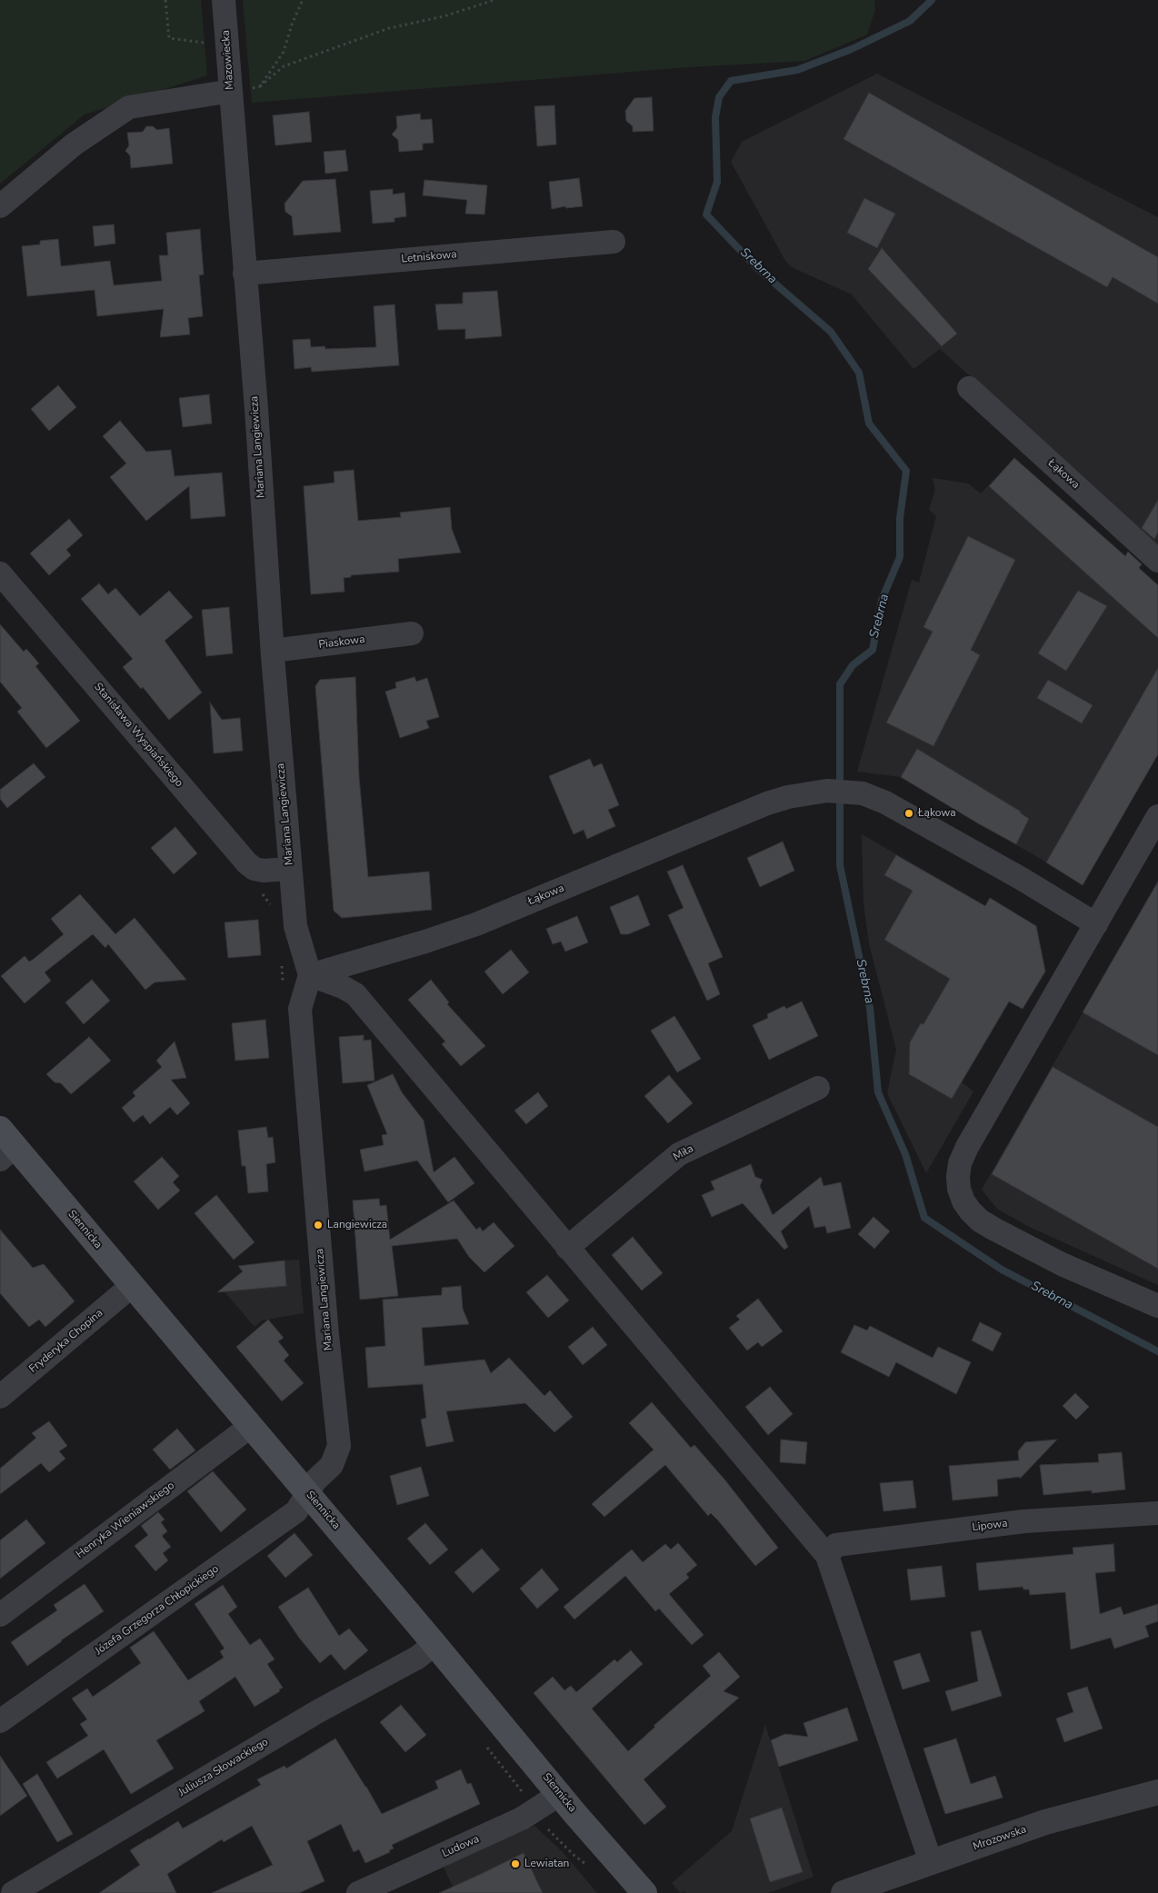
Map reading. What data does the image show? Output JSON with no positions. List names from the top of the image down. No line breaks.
{"streets":{"main road":["Siennicka"],"street":["Mazowiecka","Letniskowa","Mariana Langiewicza","Łąkowa","Piaskowa","Stanisława Wyspiańskiego","Miła","Fryderyka Chopina","Henryka Wieniawskiego","Lipowa","Józefa Grzegorza Chłopickiego","Juliusza Słowackiego","Mrozowska","Ludowa"]},"crossings":[["Mazowiecka","Mariana Langiewicza"],["Letniskowa","Mariana Langiewicza"],["Mariana Langiewicza","Łąkowa"],["Mariana Langiewicza","Piaskowa"],["Mariana Langiewicza","Stanisława Wyspiańskiego"],["Mariana Langiewicza","Siennicka"],["Mariana Langiewicza","Józefa Grzegorza Chłopickiego"],["Siennicka","Fryderyka Chopina"],["Siennicka","Henryka Wieniawskiego"],["Siennicka","Józefa Grzegorza Chłopickiego"],["Siennicka","Juliusza Słowackiego"],["Siennicka","Ludowa"]],"water":["Srebrna"],"places":["Łąkowa","Langiewicza","Lewiatan"]}
